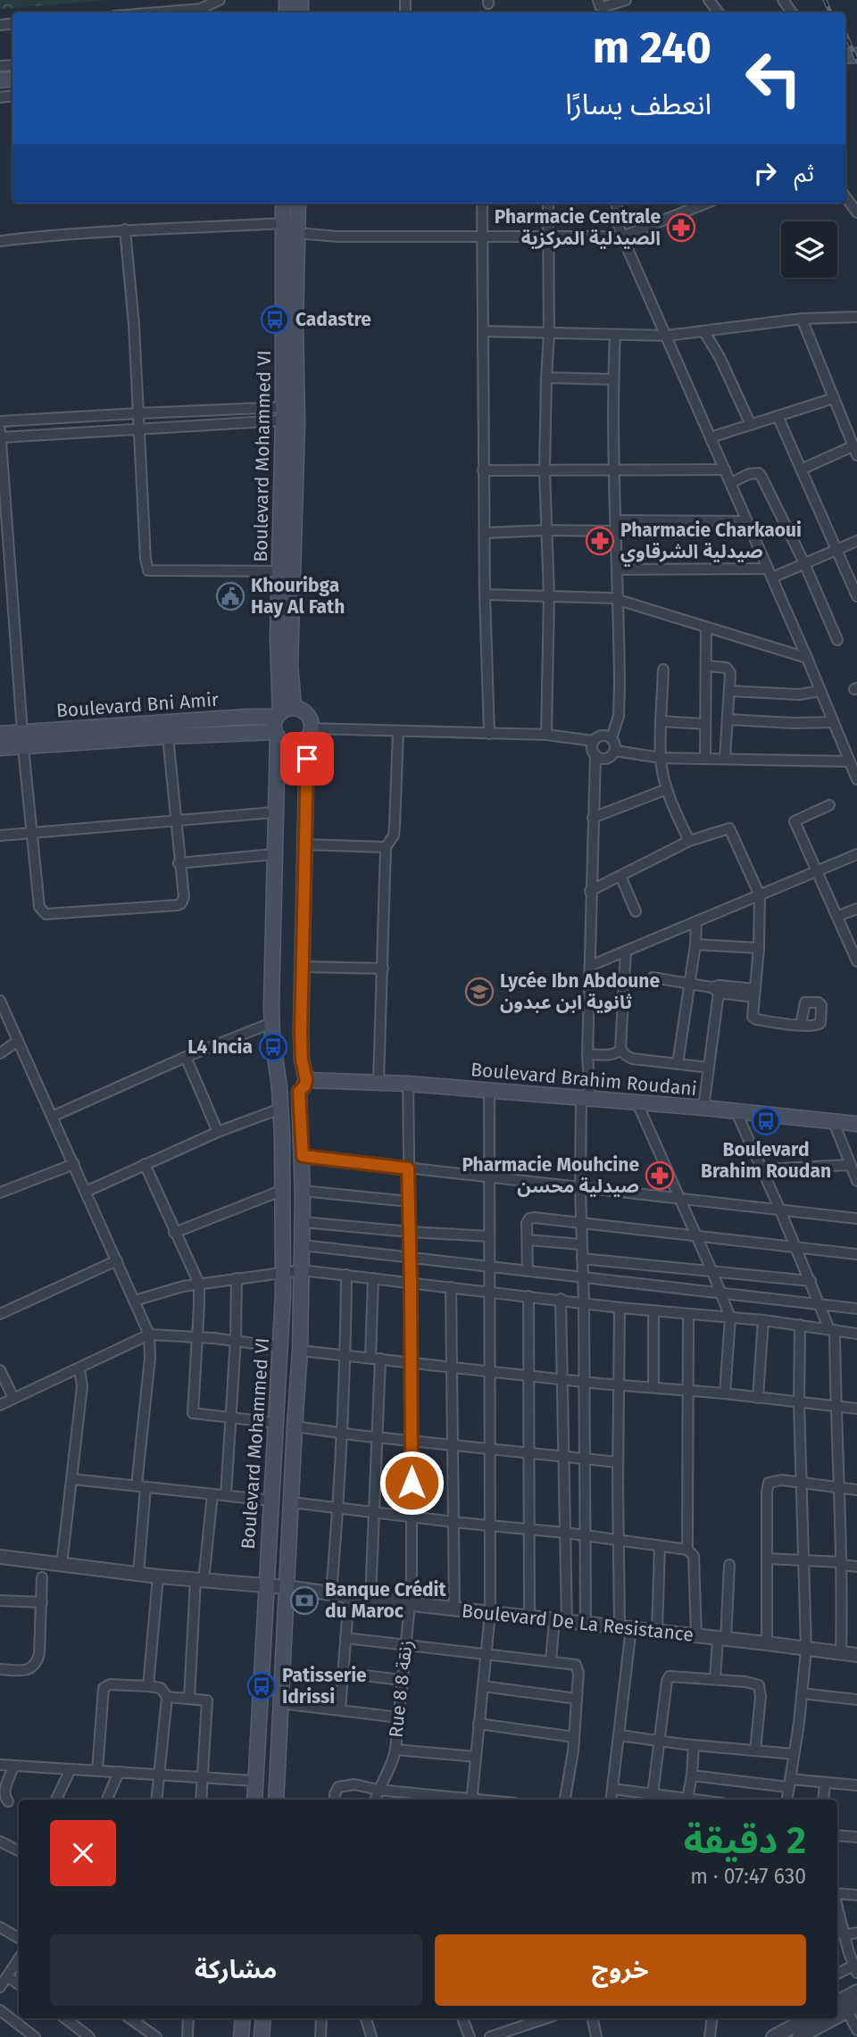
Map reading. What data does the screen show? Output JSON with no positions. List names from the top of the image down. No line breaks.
{"streets":{"main road":["Boulevard Mohammed VI","Boulevard Bni Amir","Boulevard Brahim Roudani"],"street":["Boulevard De La Resistance","Rue 8 8 زنقة"]},"crossings":[["Boulevard Mohammed VI","Boulevard Bni Amir"],["Boulevard Mohammed VI","Boulevard Brahim Roudani"],["Boulevard Mohammed VI","Boulevard De La Resistance"],["Boulevard Brahim Roudani","Rue 8 8 زنقة"],["Boulevard De La Resistance","Rue 8 8 زنقة"]],"places":{"pharmacy":["Pharmacie Centrale الصيدلية المركزية","Pharmacie Charkaoui صيدلية الشرقاوي","Pharmacie Mouhcine صيدلية محسن"],"bus stop":["Cadastre","L4 Incia","Boulevard Brahim Roudan","Patisserie Idrissi"],"public building":["Khouribga Hay Al Fath"],"school or university":["Lycée Ibn Abdoune ثانوية ابن عبدون"],"bank":["Banque Crédit du Maroc"]},"page":{"turn":["240 m","انعطف يسارًا"],"then":"ثم","heading":["2 دقيقة","630 m · 07:47"],"buttons":["خروج","مشاركة"]}}
